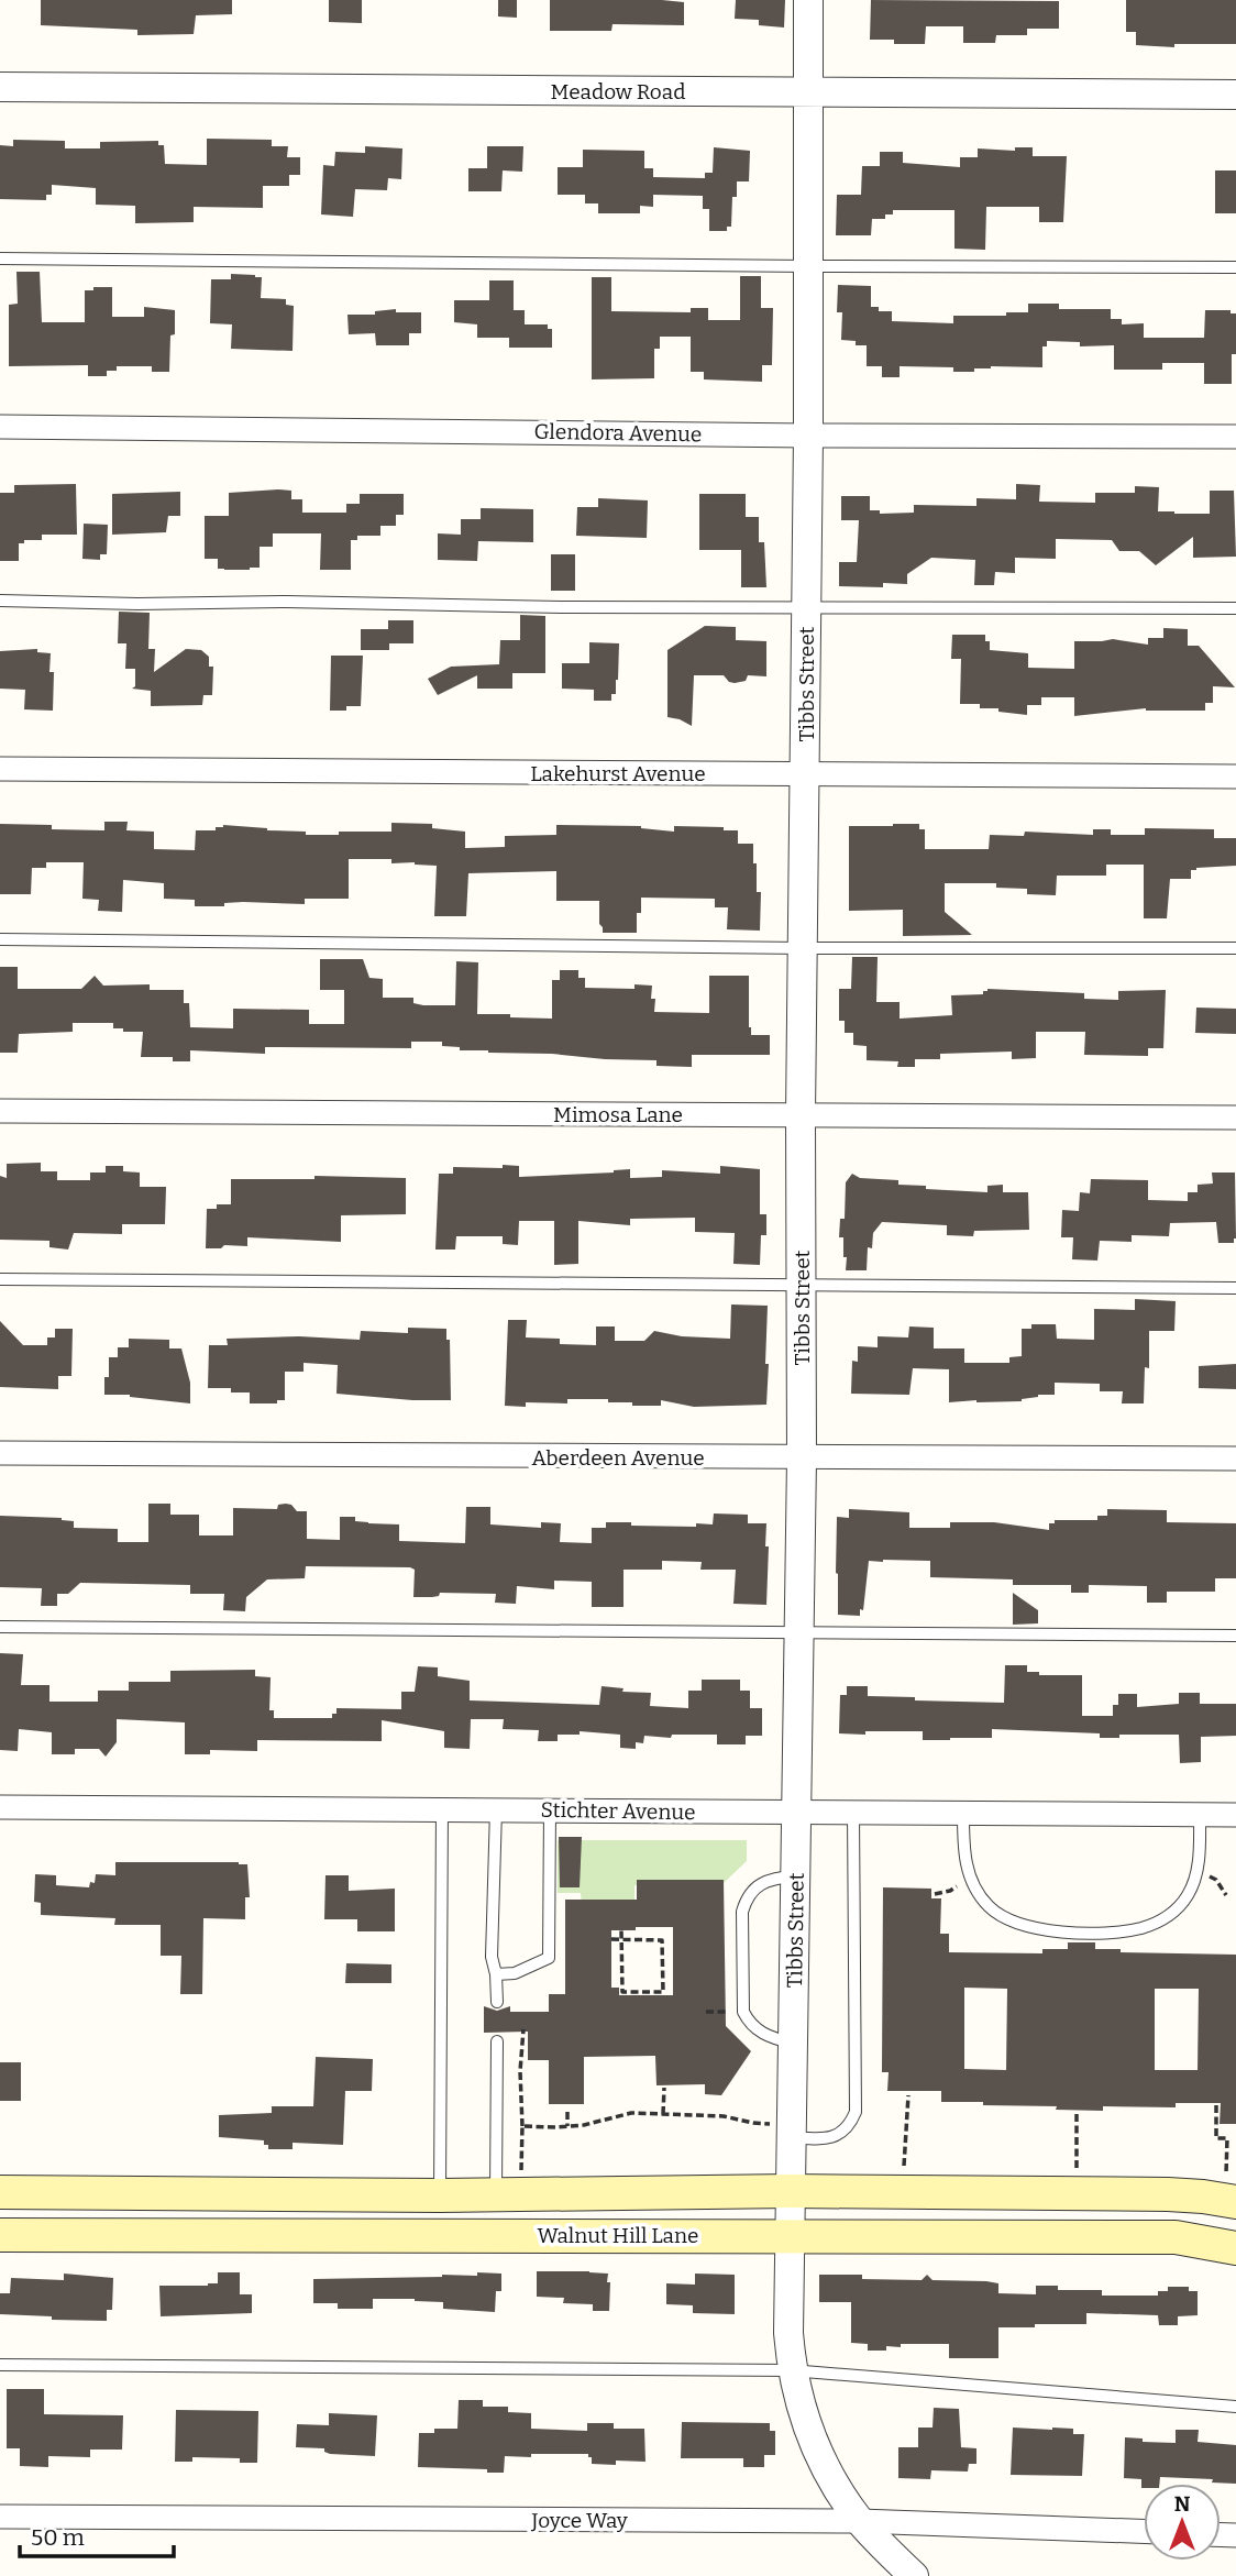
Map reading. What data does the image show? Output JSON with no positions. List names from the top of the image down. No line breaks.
{"streets":{"main road":["Walnut Hill Lane"],"street":["Meadow Road","Glendora Avenue","Tibbs Street","Lakehurst Avenue","Mimosa Lane","Aberdeen Avenue","Stichter Avenue","Joyce Way"]},"crossings":[["Meadow Road","Tibbs Street"],["Glendora Avenue","Tibbs Street"],["Tibbs Street","Lakehurst Avenue"],["Tibbs Street","Mimosa Lane"],["Tibbs Street","Aberdeen Avenue"],["Tibbs Street","Stichter Avenue"],["Tibbs Street","Walnut Hill Lane"],["Tibbs Street","Joyce Way"]],"scale_bar":"50 m","north":"top"}
